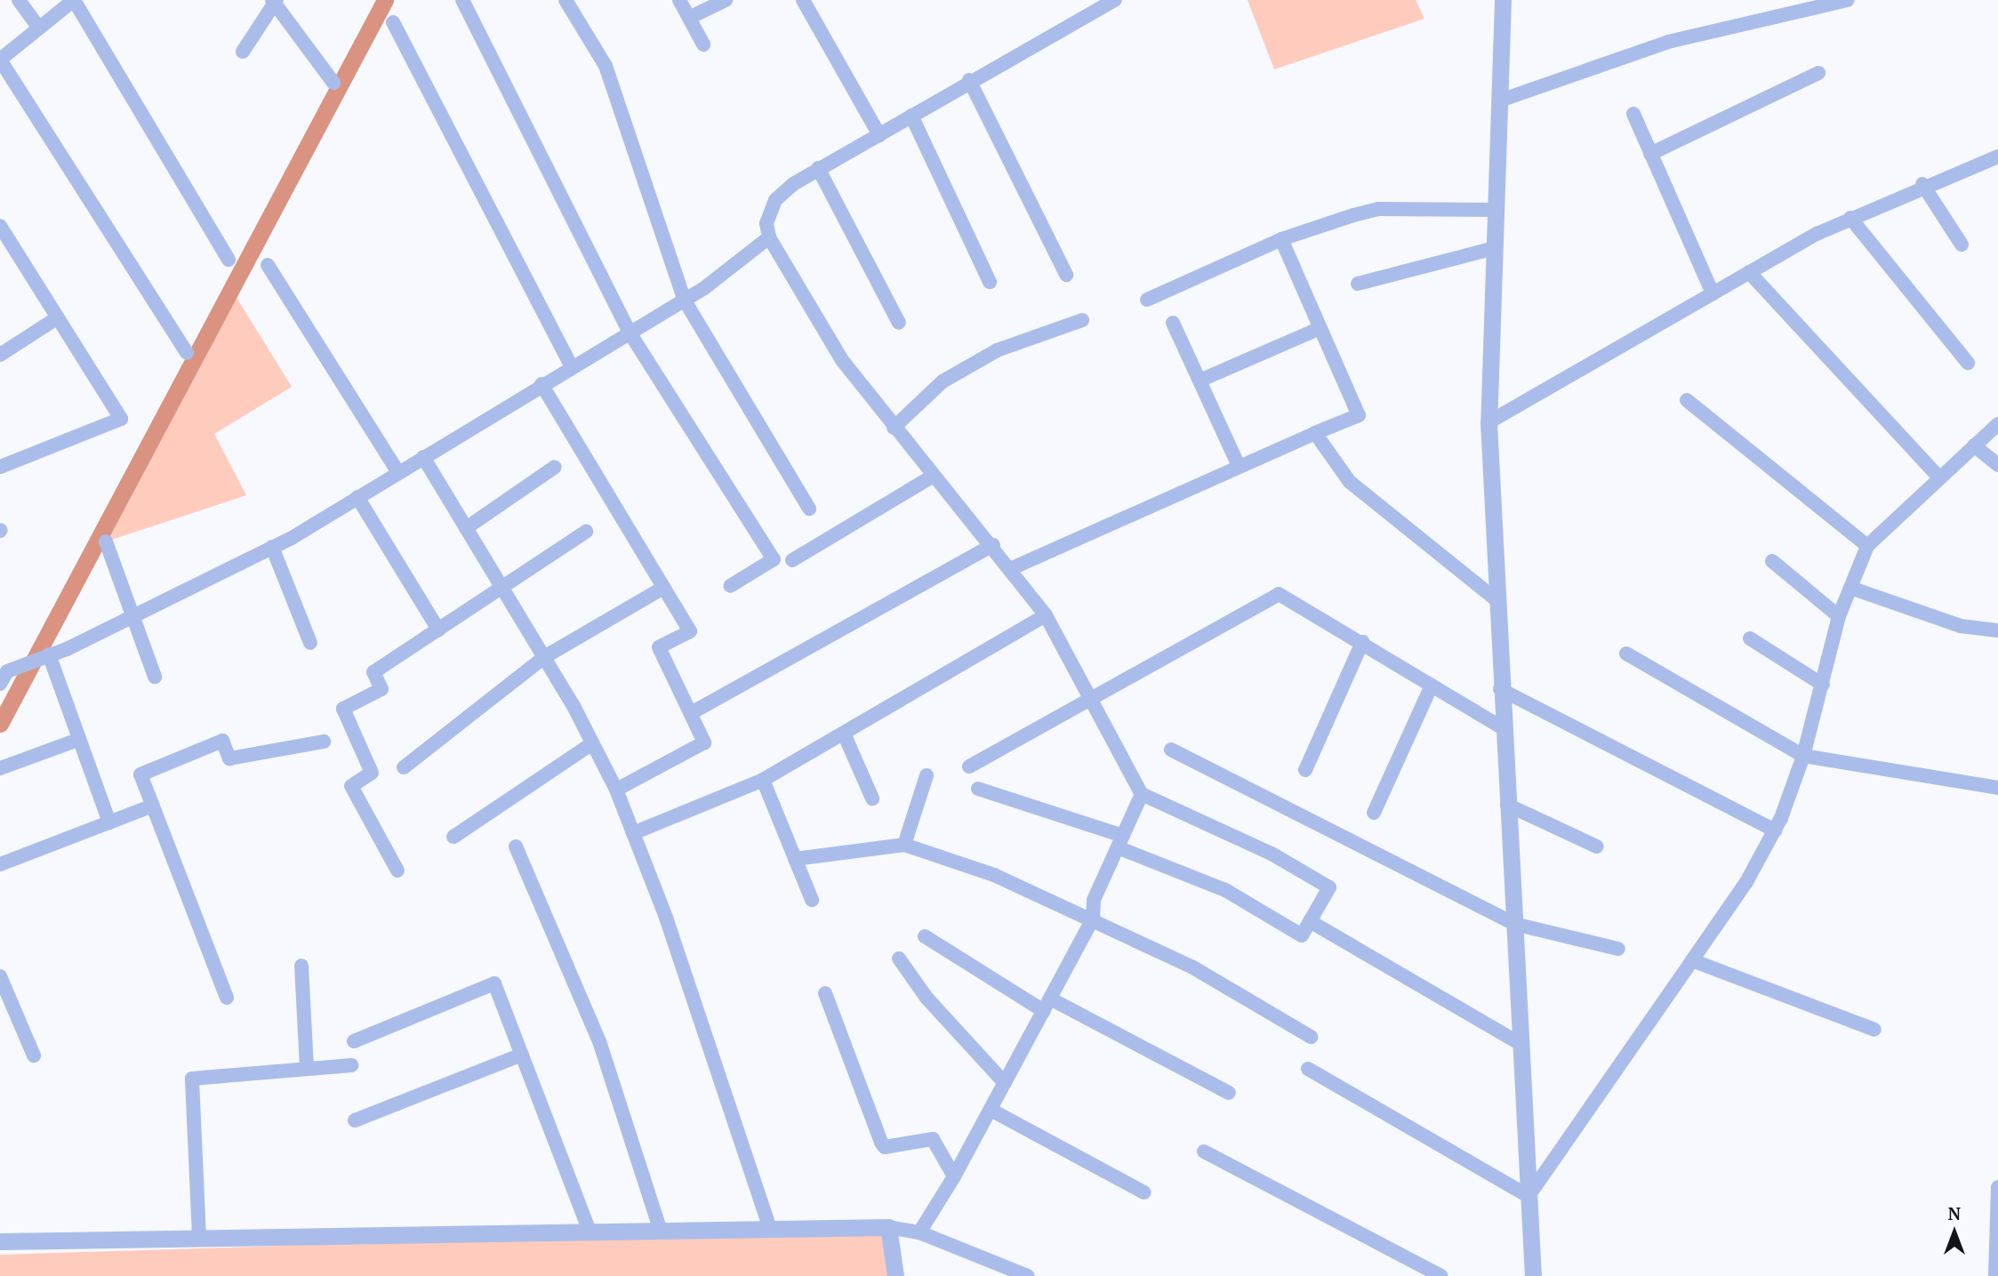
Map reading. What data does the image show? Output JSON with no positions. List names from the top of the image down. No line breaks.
{"north":"top"}
